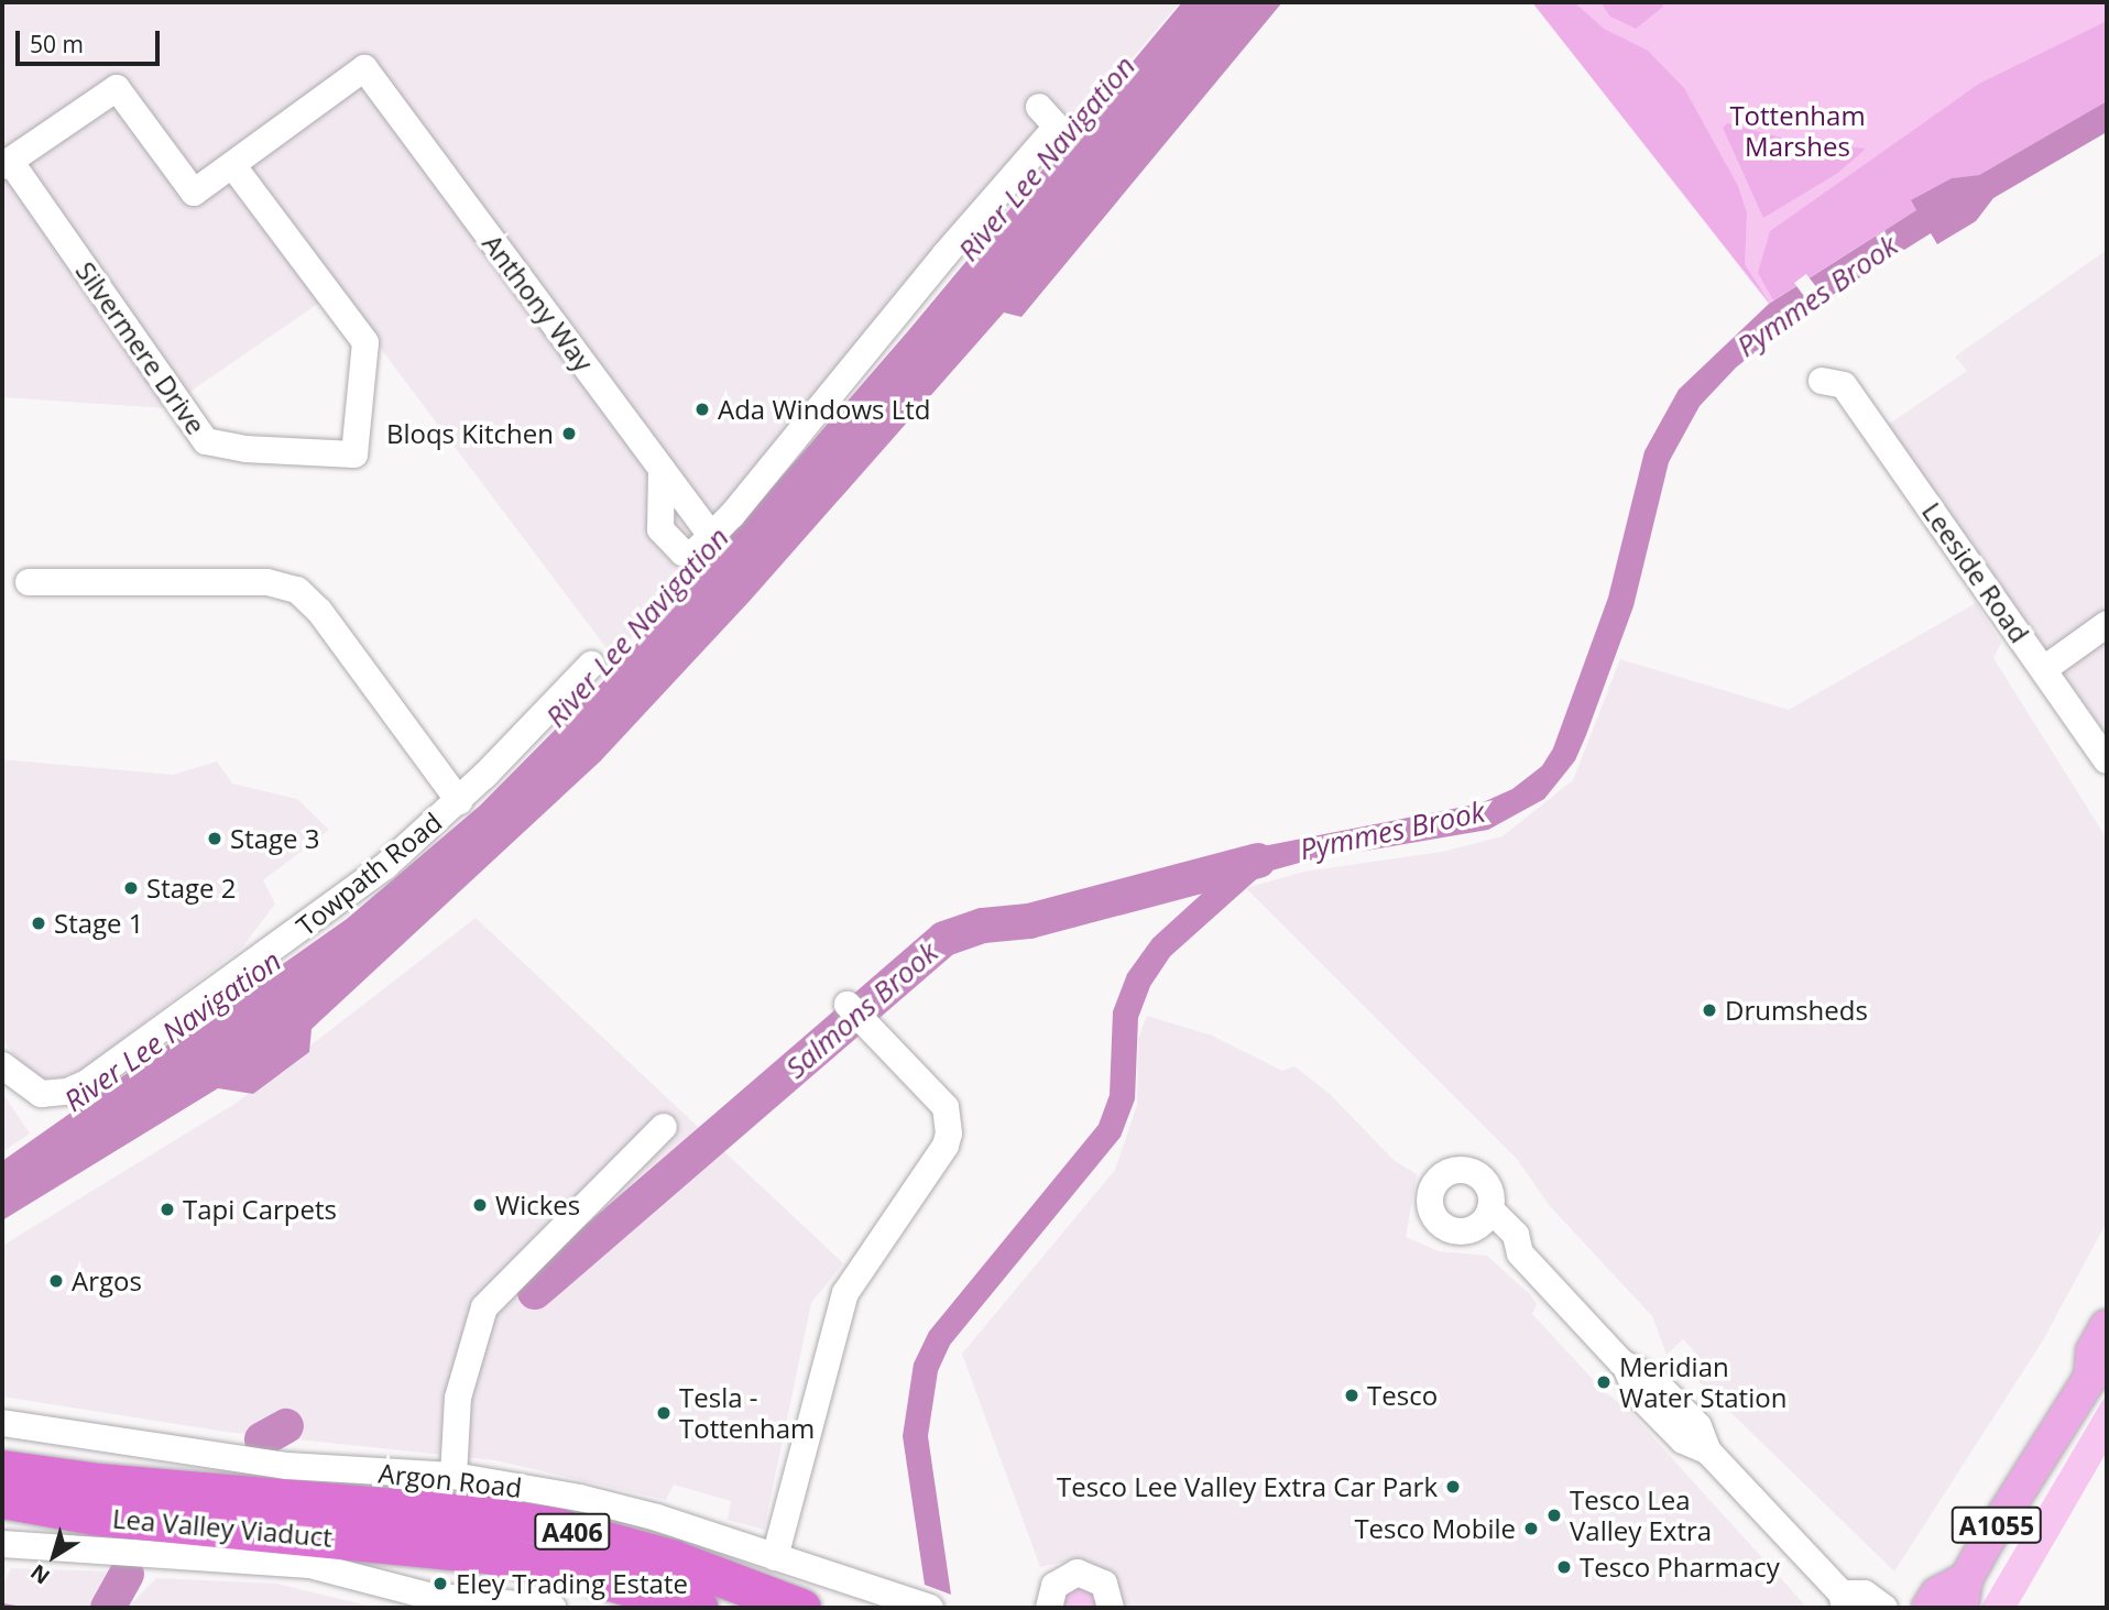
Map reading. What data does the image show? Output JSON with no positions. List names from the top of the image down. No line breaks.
{"streets":{"highway":["Lea Valley Viaduct","A406"],"main road":["A1055"],"street":["Anthony Way","Silvermere Drive","Leeside Road","Towpath Road","Argon Road"]},"crossings":[["Anthony Way","Silvermere Drive"]],"water":["River Lee Navigation","Pymmes Brook","Salmons Brook"],"parks":["Tottenham Marshes"],"places":["Ada Windows Ltd","Bloqs Kitchen","Stage 3","Stage 2","Stage 1","Drumsheds","Wickes","Tapi Carpets","Argos","Meridian Water Station","Tesco","Tesla - Tottenham","Tesco Lee Valley Extra Car Park","Tesco Lea Valley Extra","Tesco Mobile","Tesco Pharmacy","Eley Trading Estate"],"scale_bar":"50 m","north":"bottom left"}
